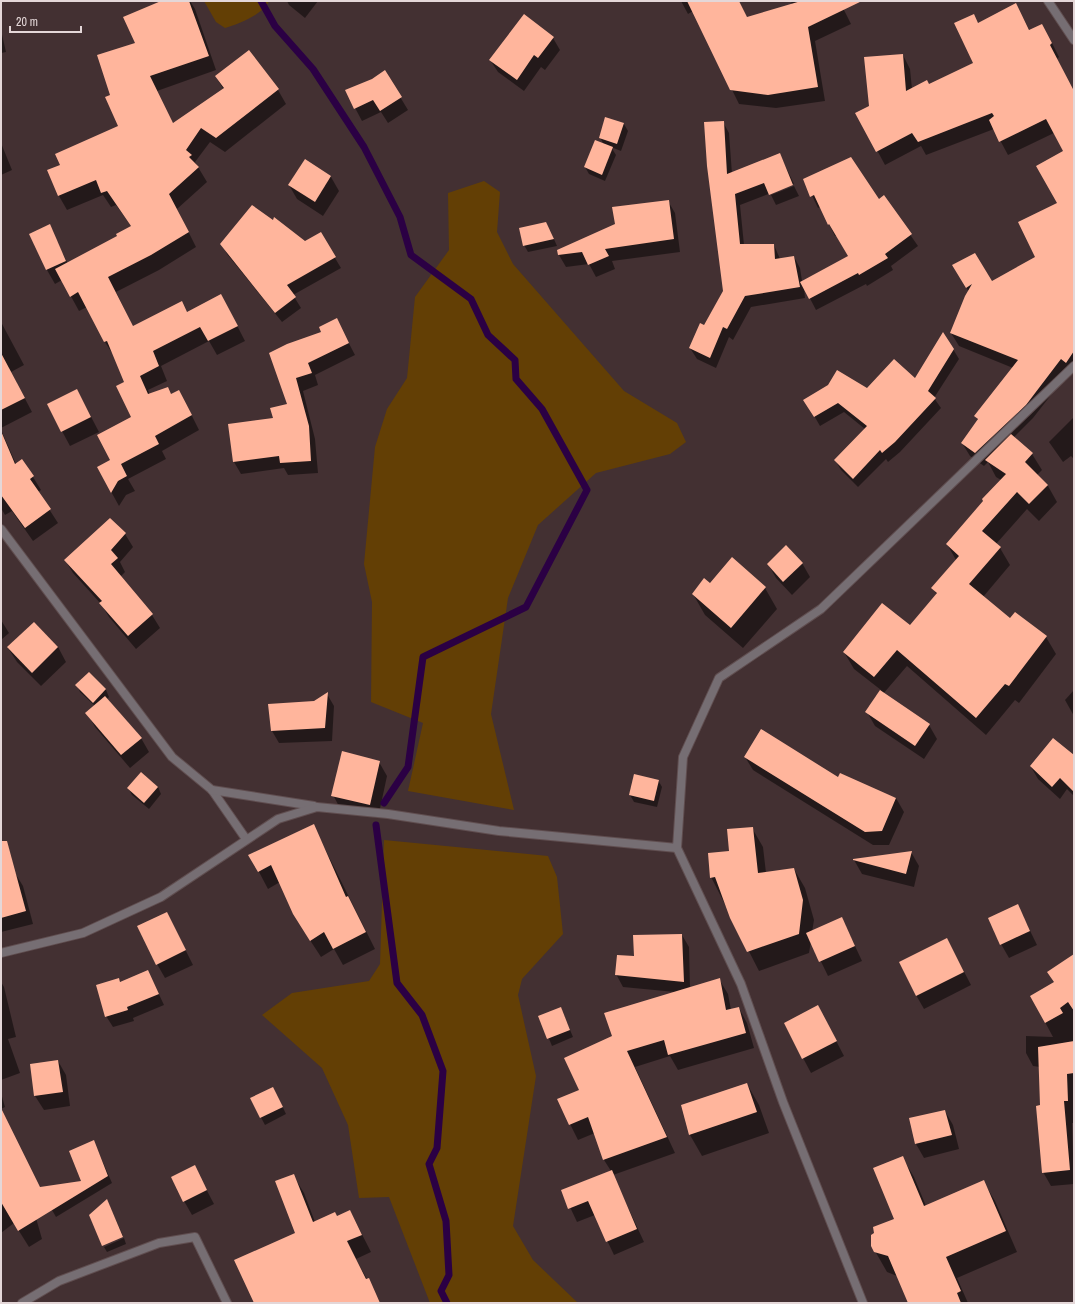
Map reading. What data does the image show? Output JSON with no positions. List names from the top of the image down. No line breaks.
{"scale_bar":"20 m"}
